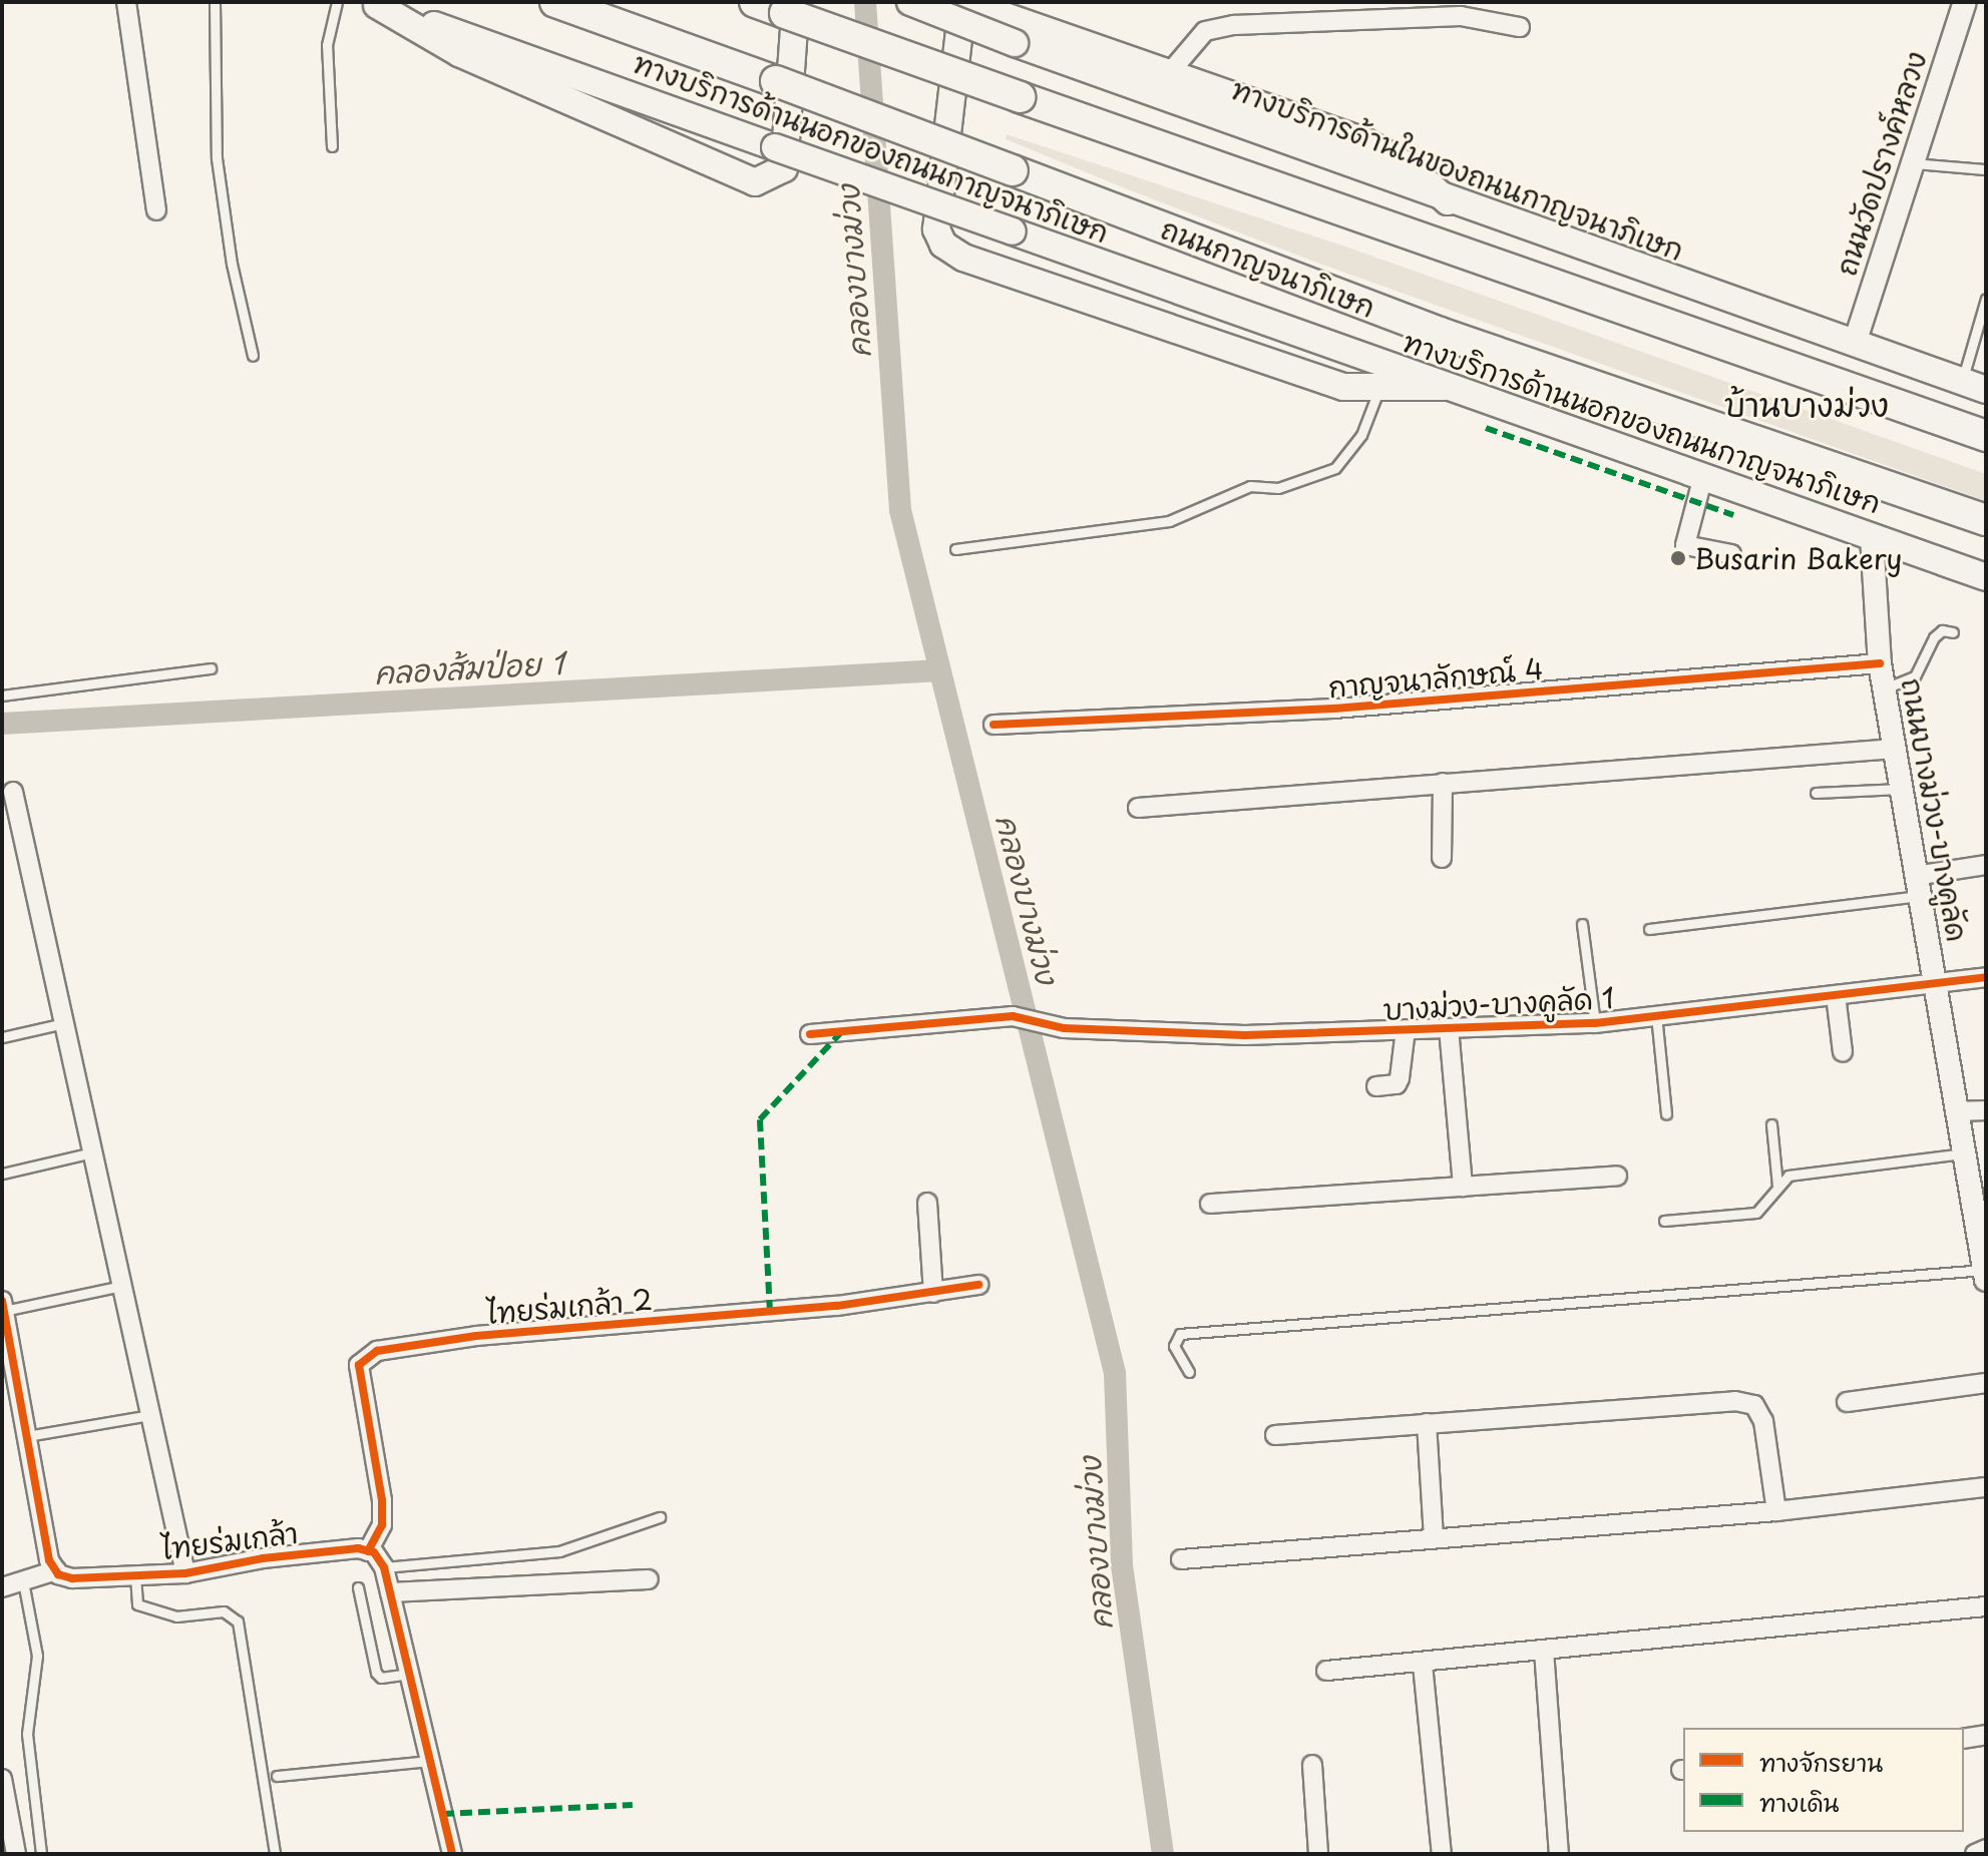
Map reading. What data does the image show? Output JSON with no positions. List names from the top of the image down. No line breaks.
{"streets":{"highway":["ถนนกาญจนาภิเษก"],"main road":["ทางบริการด้านนอกของถนนกาญจนาภิเษก","ทางบริการด้านในของถนนกาญจนาภิเษก"],"street":["ถนนวัดปรางค์หลวง","กาญจนาลักษณ์ 4","ถนนบางม่วง-บางคูลัด","บางม่วง-บางคูลัด 1","ไทยร่มเกล้า 2","ไทยร่มเกล้า"]},"crossings":[["ทางบริการด้านนอกของถนนกาญจนาภิเษก","ถนนบางม่วง-บางคูลัด"],["ถนนวัดปรางค์หลวง","ทางบริการด้านในของถนนกาญจนาภิเษก"],["กาญจนาลักษณ์ 4","ถนนบางม่วง-บางคูลัด"],["ถนนบางม่วง-บางคูลัด","บางม่วง-บางคูลัด 1"],["ไทยร่มเกล้า 2","ไทยร่มเกล้า"]],"districts":["บ้านบางม่วง"],"water":["คลองบางม่วง","คลองส้มป่อย 1"],"places":["Busarin Bakery"],"legend":["ทางจักรยาน","ทางเดิน"]}
